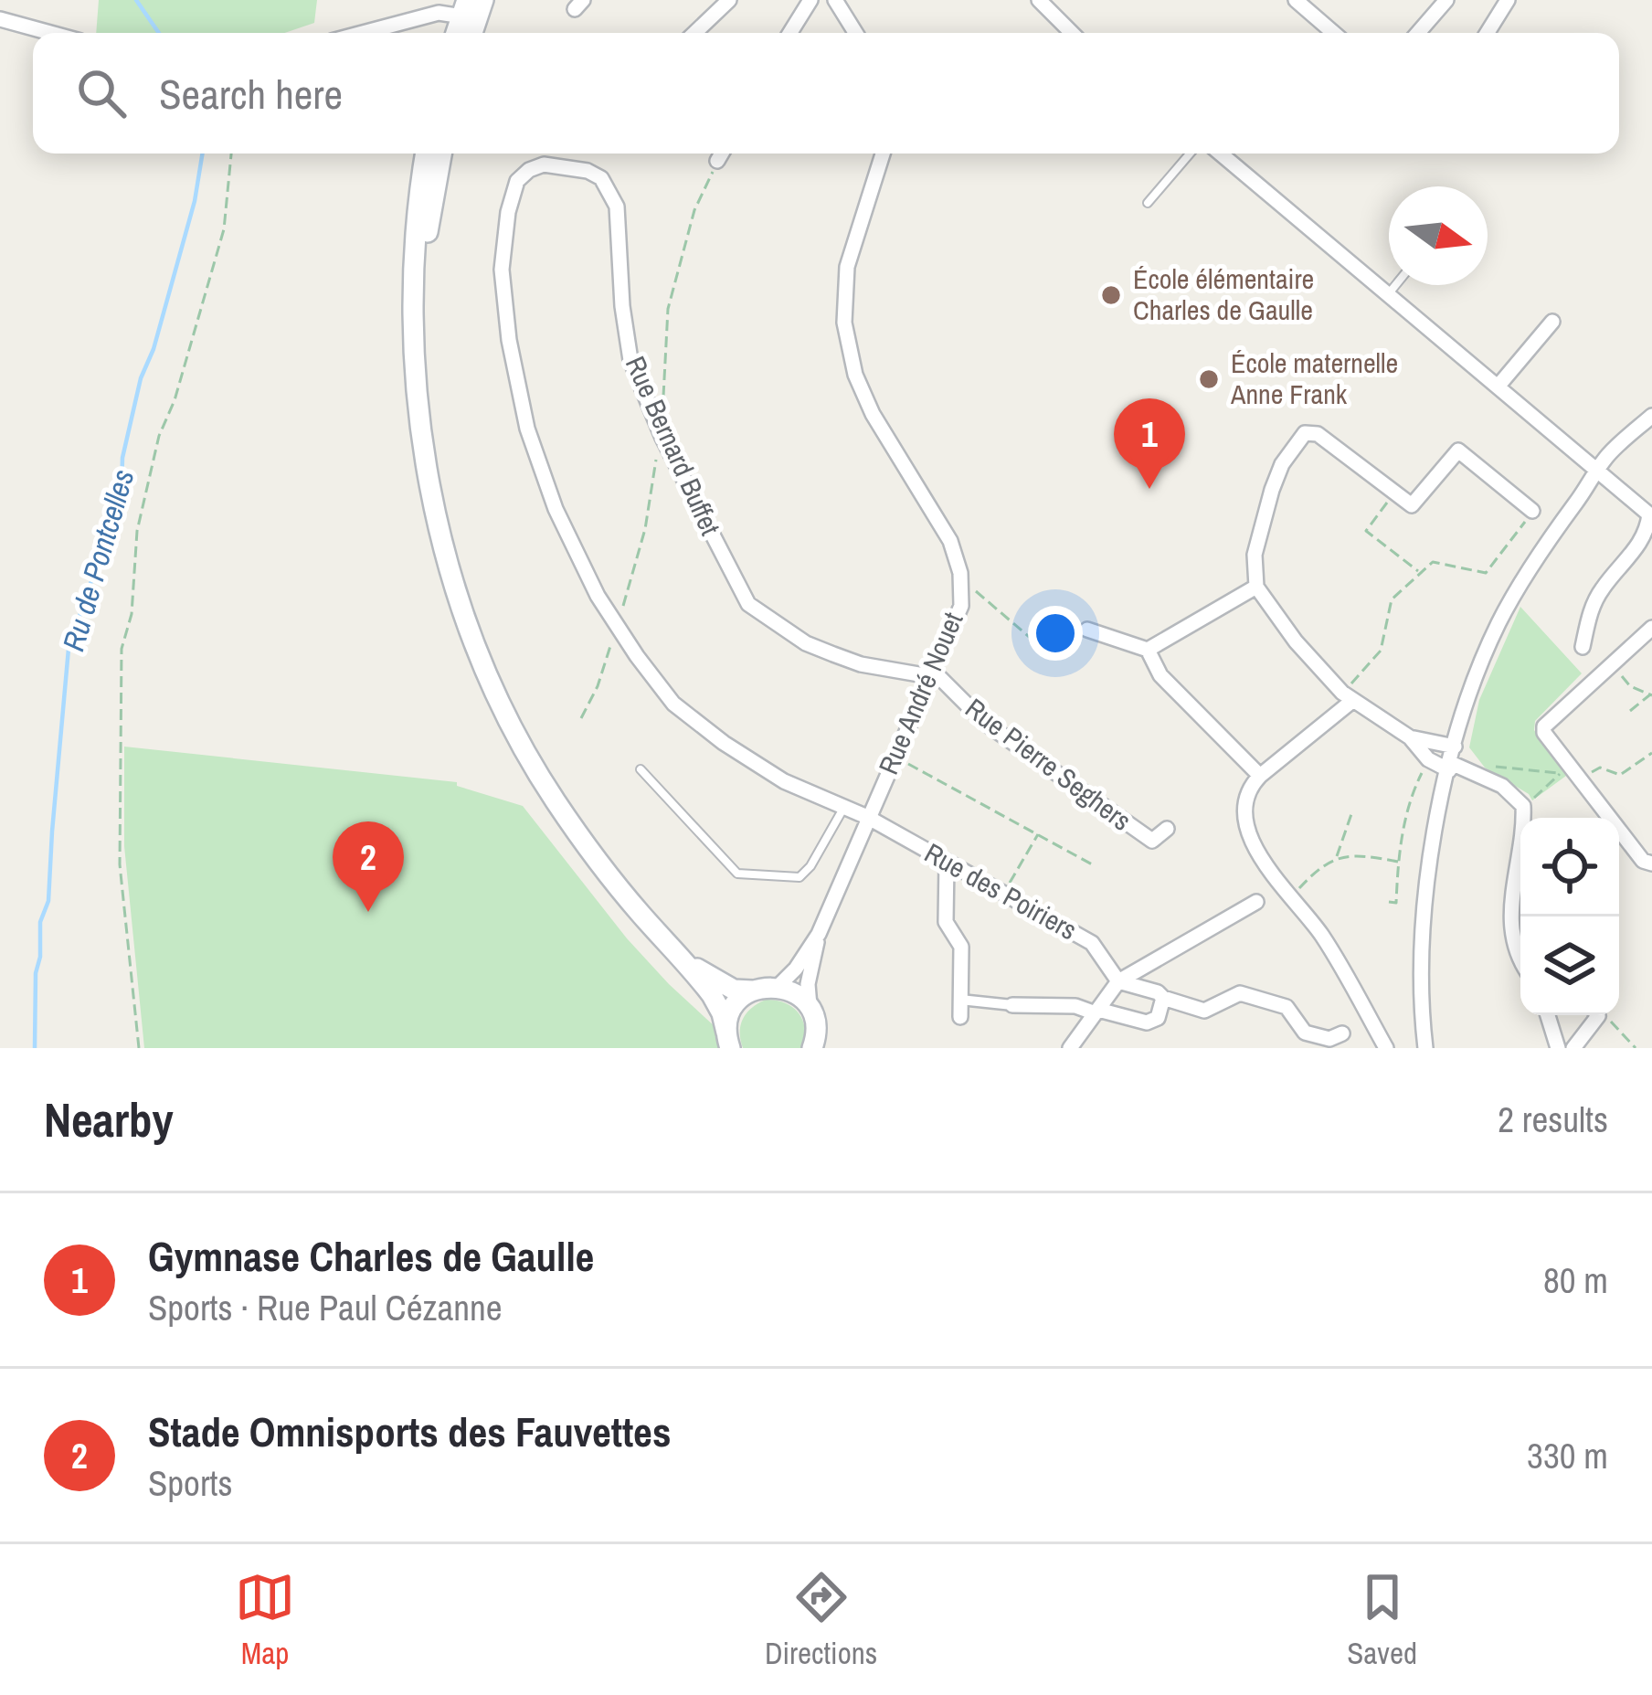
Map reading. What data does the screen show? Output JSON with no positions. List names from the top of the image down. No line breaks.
{"streets":{"street":["Rue Bernard Buffet","Rue André Nouet","Rue Pierre Seghers","Rue des Poiriers"]},"crossings":[["Rue Bernard Buffet","Rue André Nouet"],["Rue Bernard Buffet","Rue Pierre Seghers"],["Rue Bernard Buffet","Rue des Poiriers"],["Rue André Nouet","Rue Pierre Seghers"],["Rue André Nouet","Rue des Poiriers"]],"water":["Ru de Pontcelles"],"places":["École élémentaire Charles de Gaulle","École maternelle Anne Frank"],"north":"right","page":{"search":"Search here","pins":["1","2"],"heading":["Nearby","2 results"],"list":[{"mark":"1","name":"Gymnase Charles de Gaulle","note":"Sports · Rue Paul Cézanne","value":"80 m"},{"mark":"2","name":"Stade Omnisports des Fauvettes","note":"Sports","value":"330 m"}],"nav":["Map","Directions","Saved"]}}
